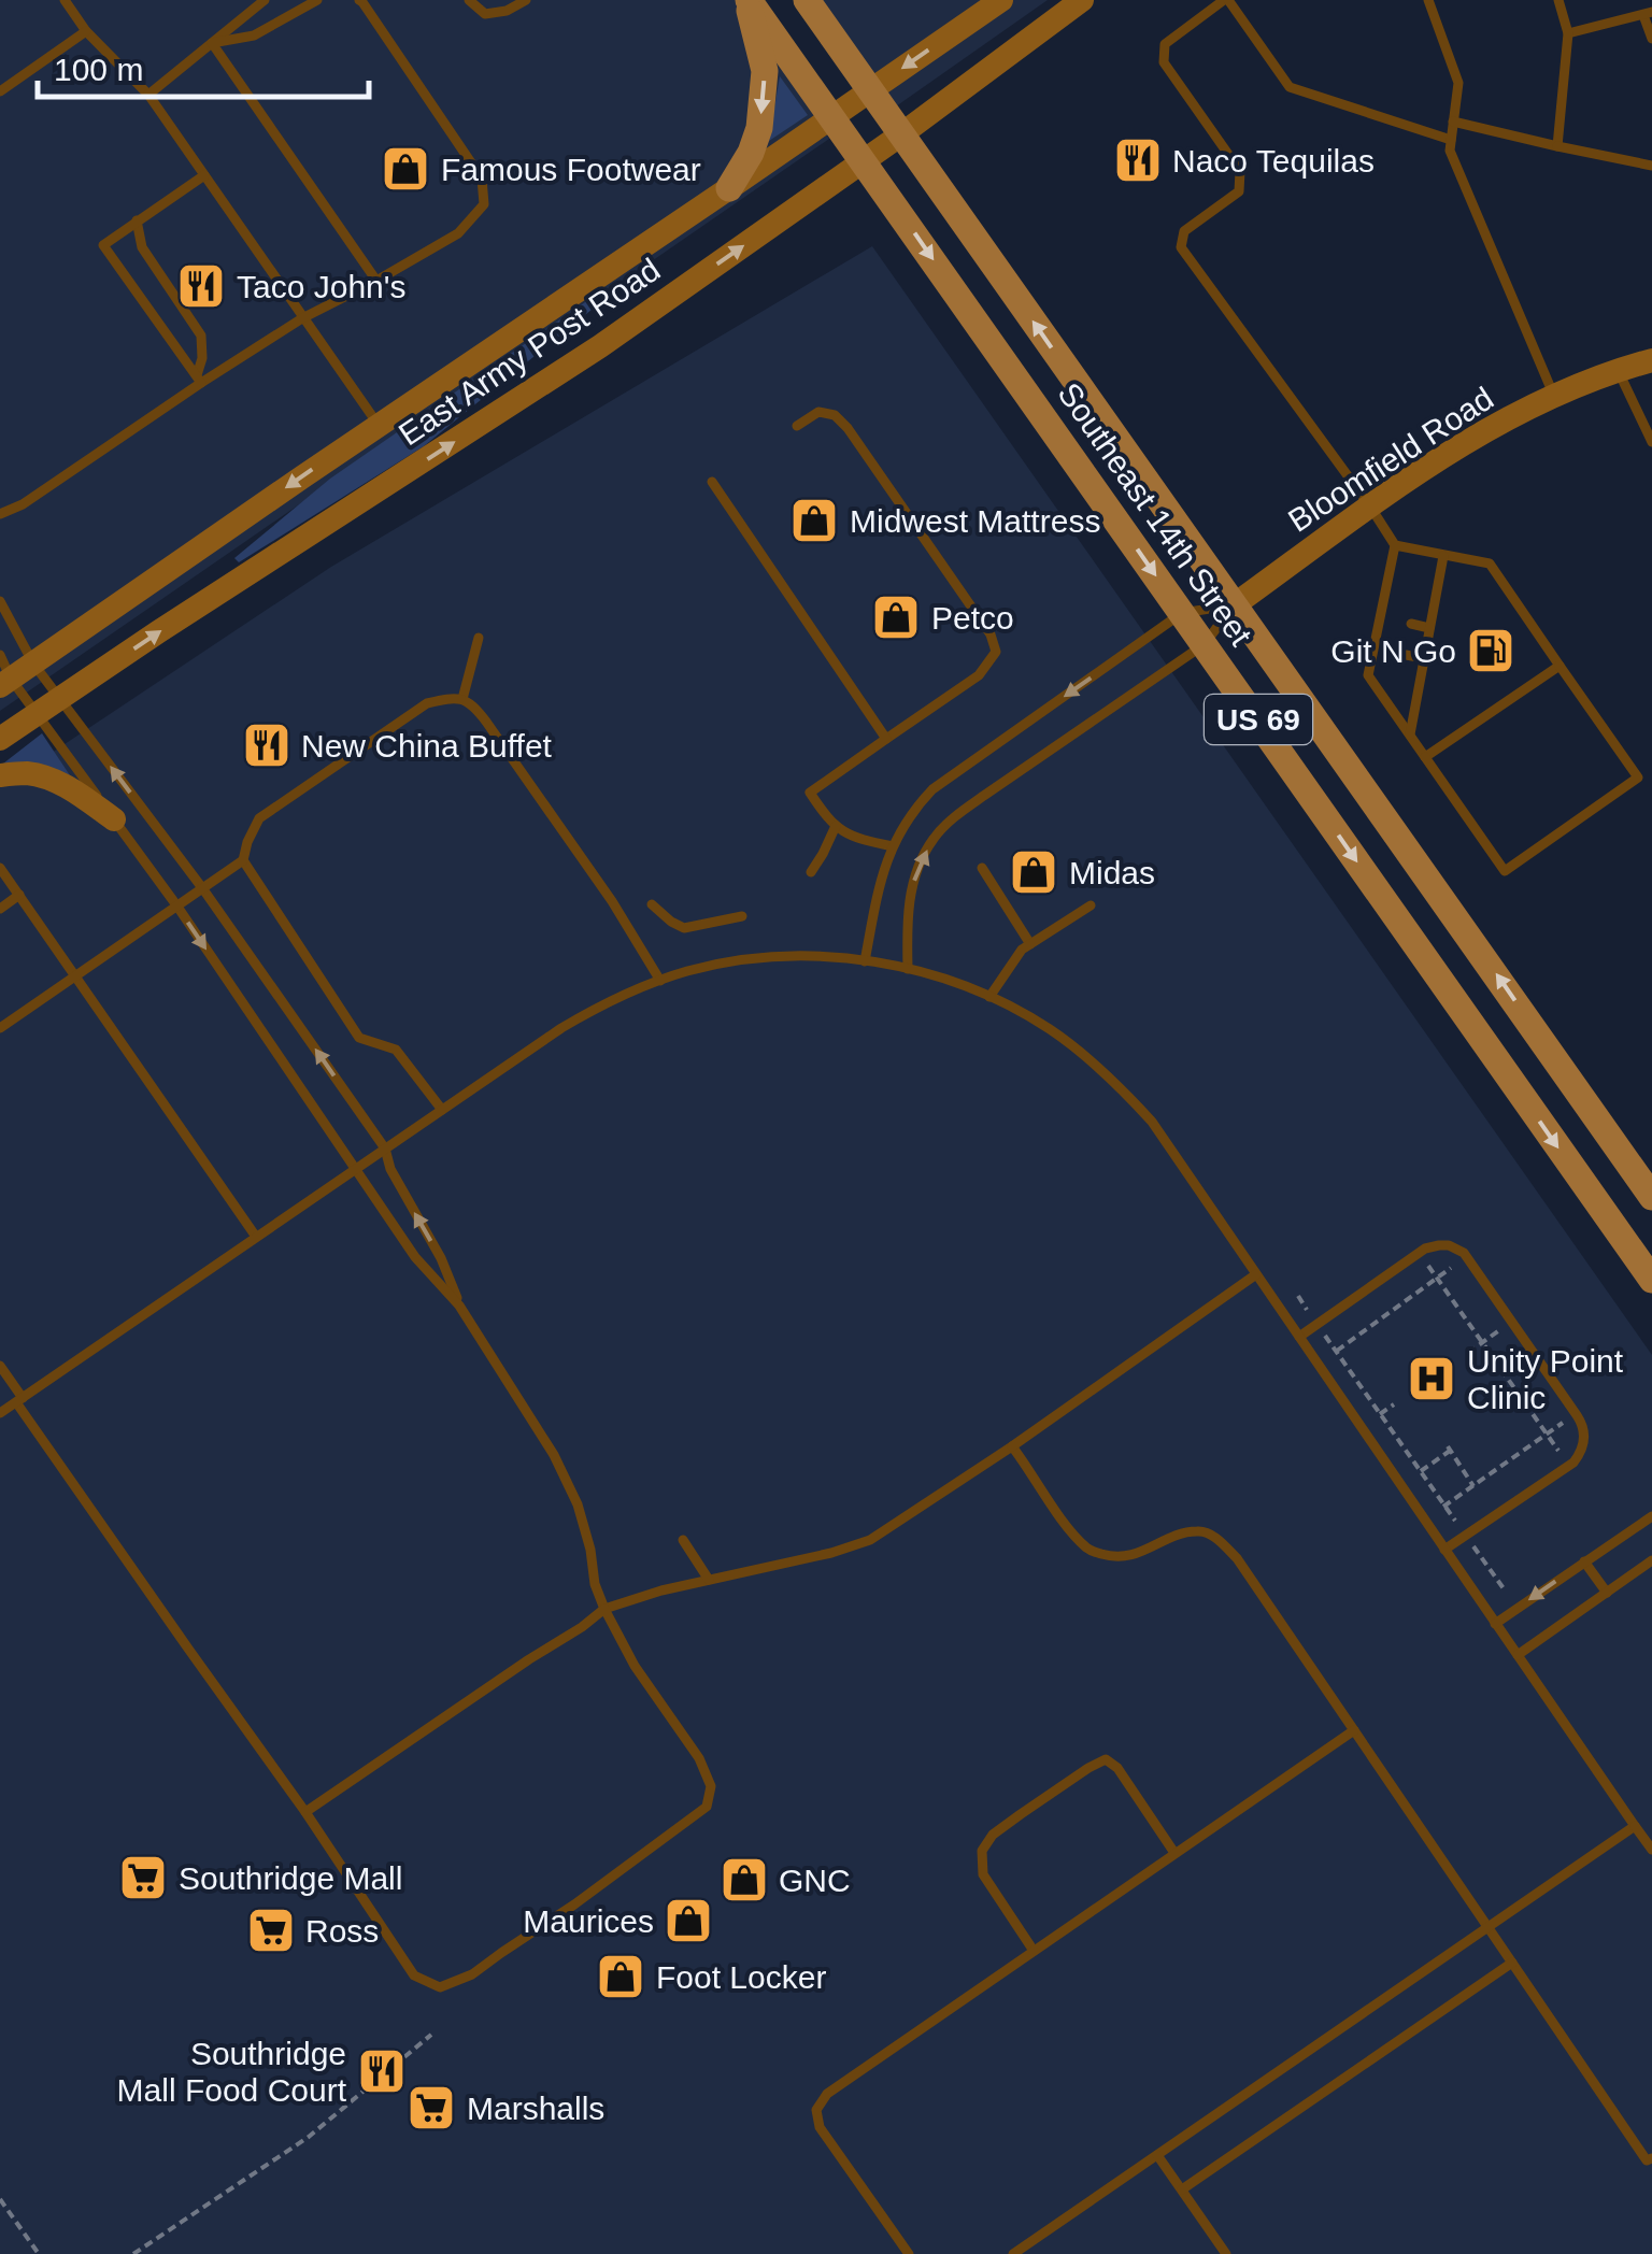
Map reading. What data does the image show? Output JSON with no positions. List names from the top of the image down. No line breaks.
{"streets":{"main road":["East Army Post Road","Bloomfield Road","Southeast 14th Street","US 69"]},"crossings":[["East Army Post Road","Southeast 14th Street"],["Bloomfield Road","Southeast 14th Street"]],"places":{"restaurant":["Naco Tequilas","Taco John's","New China Buffet","Southridge Mall Food Court"],"shop":["Famous Footwear","Midwest Mattress","Petco","Midas","GNC","Maurices","Foot Locker"],"fuel station":["Git N Go"],"hospital":["Unity Point Clinic"],"supermarket":["Southridge Mall","Ross","Marshalls"]},"scale_bar":"100 m"}
